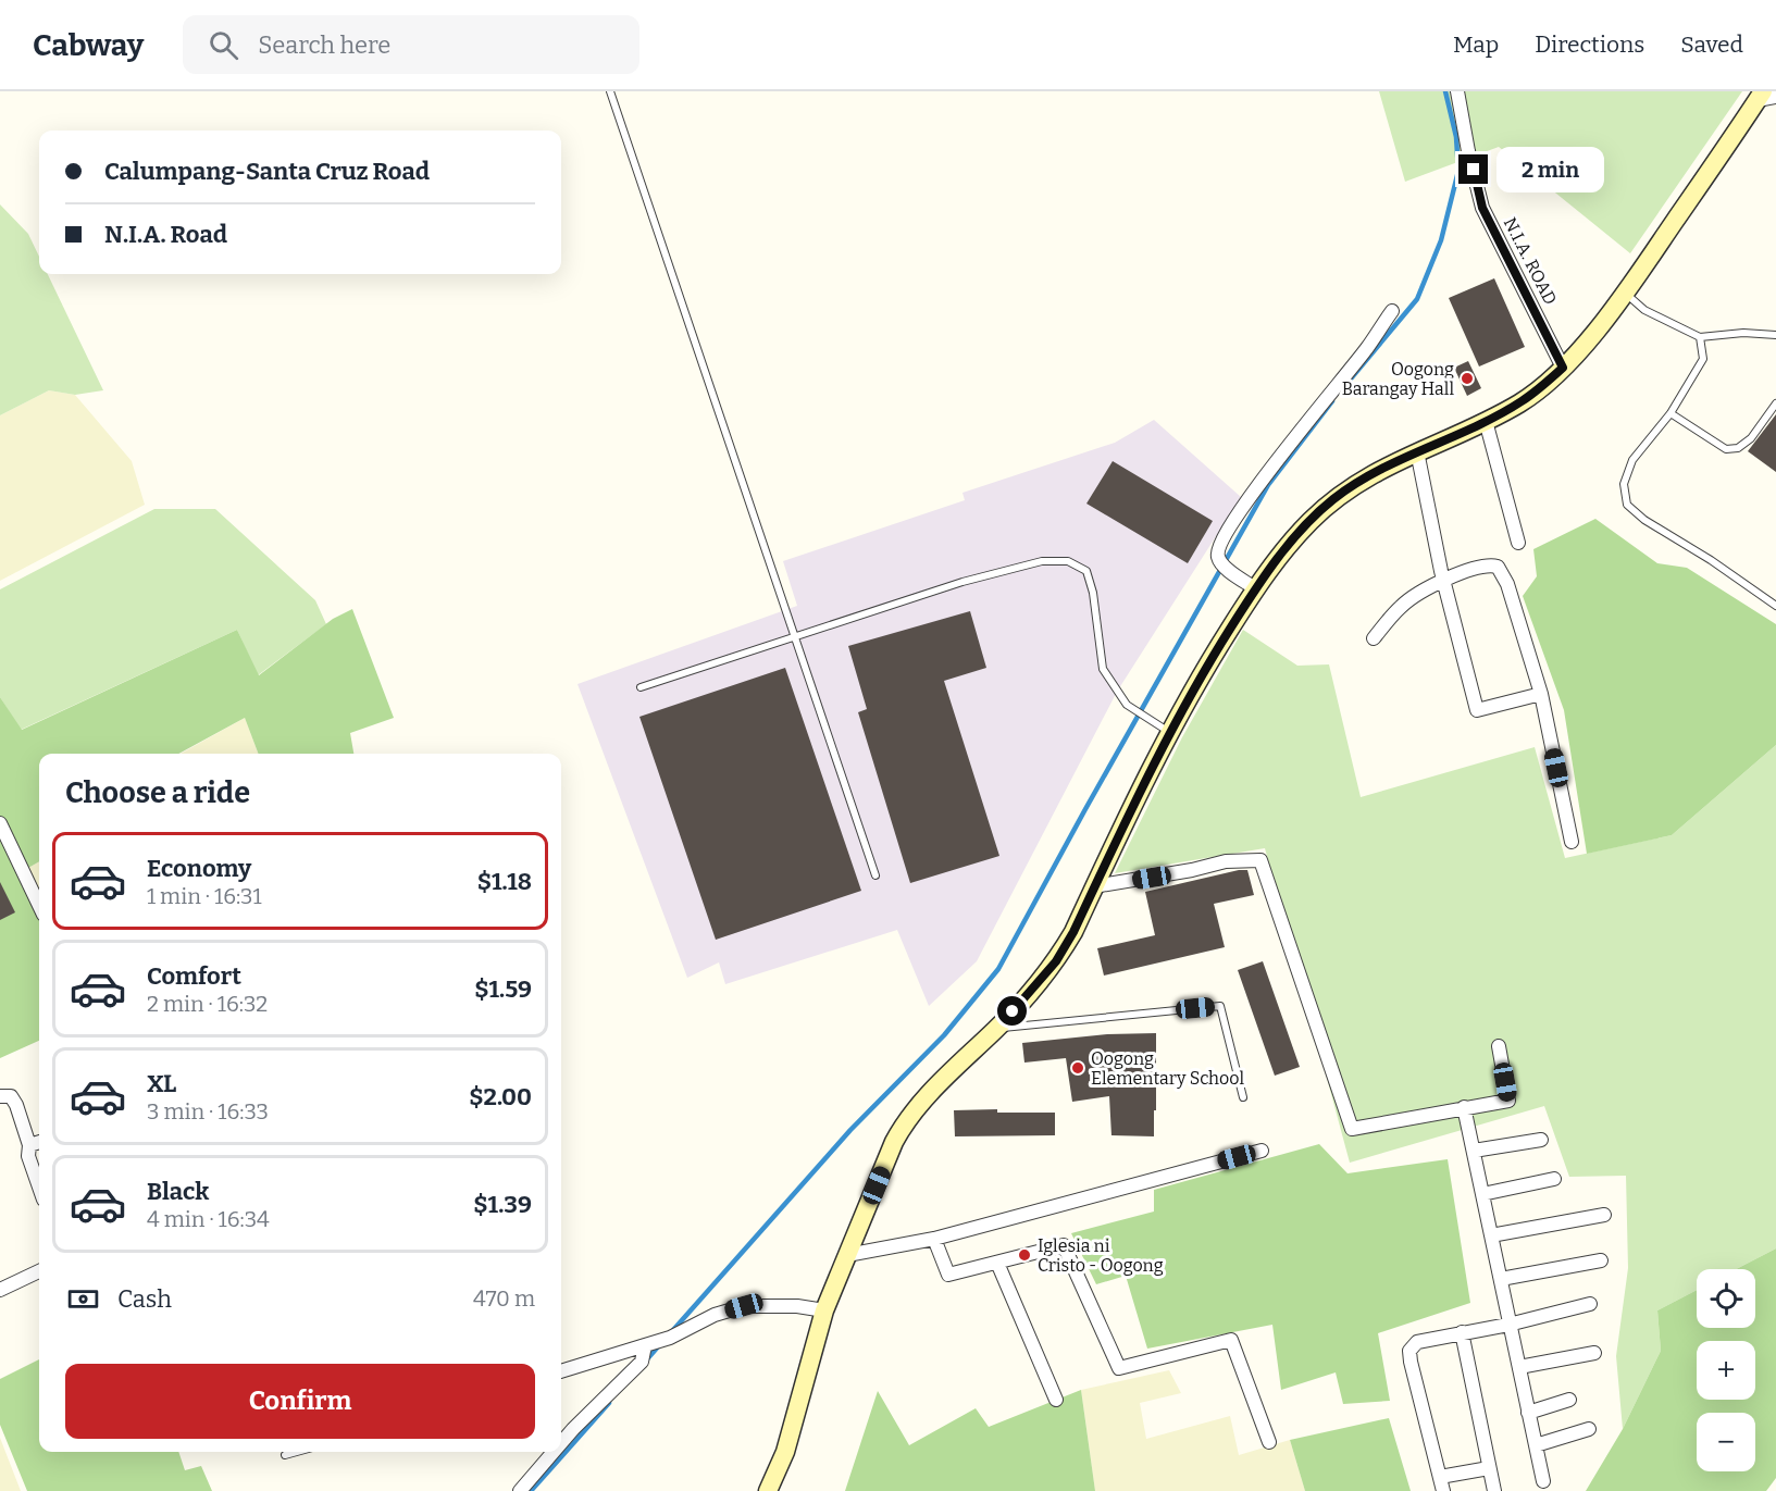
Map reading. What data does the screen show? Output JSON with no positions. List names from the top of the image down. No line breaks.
{"streets":{"street":["N.I.A. ROAD"]},"places":["Oogong Barangay Hall","Oogong Elementary School","Iglesia ni Cristo - Oogong"],"page":{"header":"Cabway","search":"Search here","nav":["Map","Directions","Saved"],"banner":["Calumpang-Santa Cruz Road","N.I.A. Road"],"bubble":"2 min","heading":"Choose a ride","list":[{"name":"Economy","note":"1 min · 16:31","value":"$1.18"},{"name":"Comfort","note":"2 min · 16:32","value":"$1.59"},{"name":"XL","note":"3 min · 16:33","value":"$2.00"},{"name":"Black","note":"4 min · 16:34","value":"$1.39"}],"pay":["Cash","470 m"],"map_buttons":["+","−"],"buttons":"Confirm"}}
